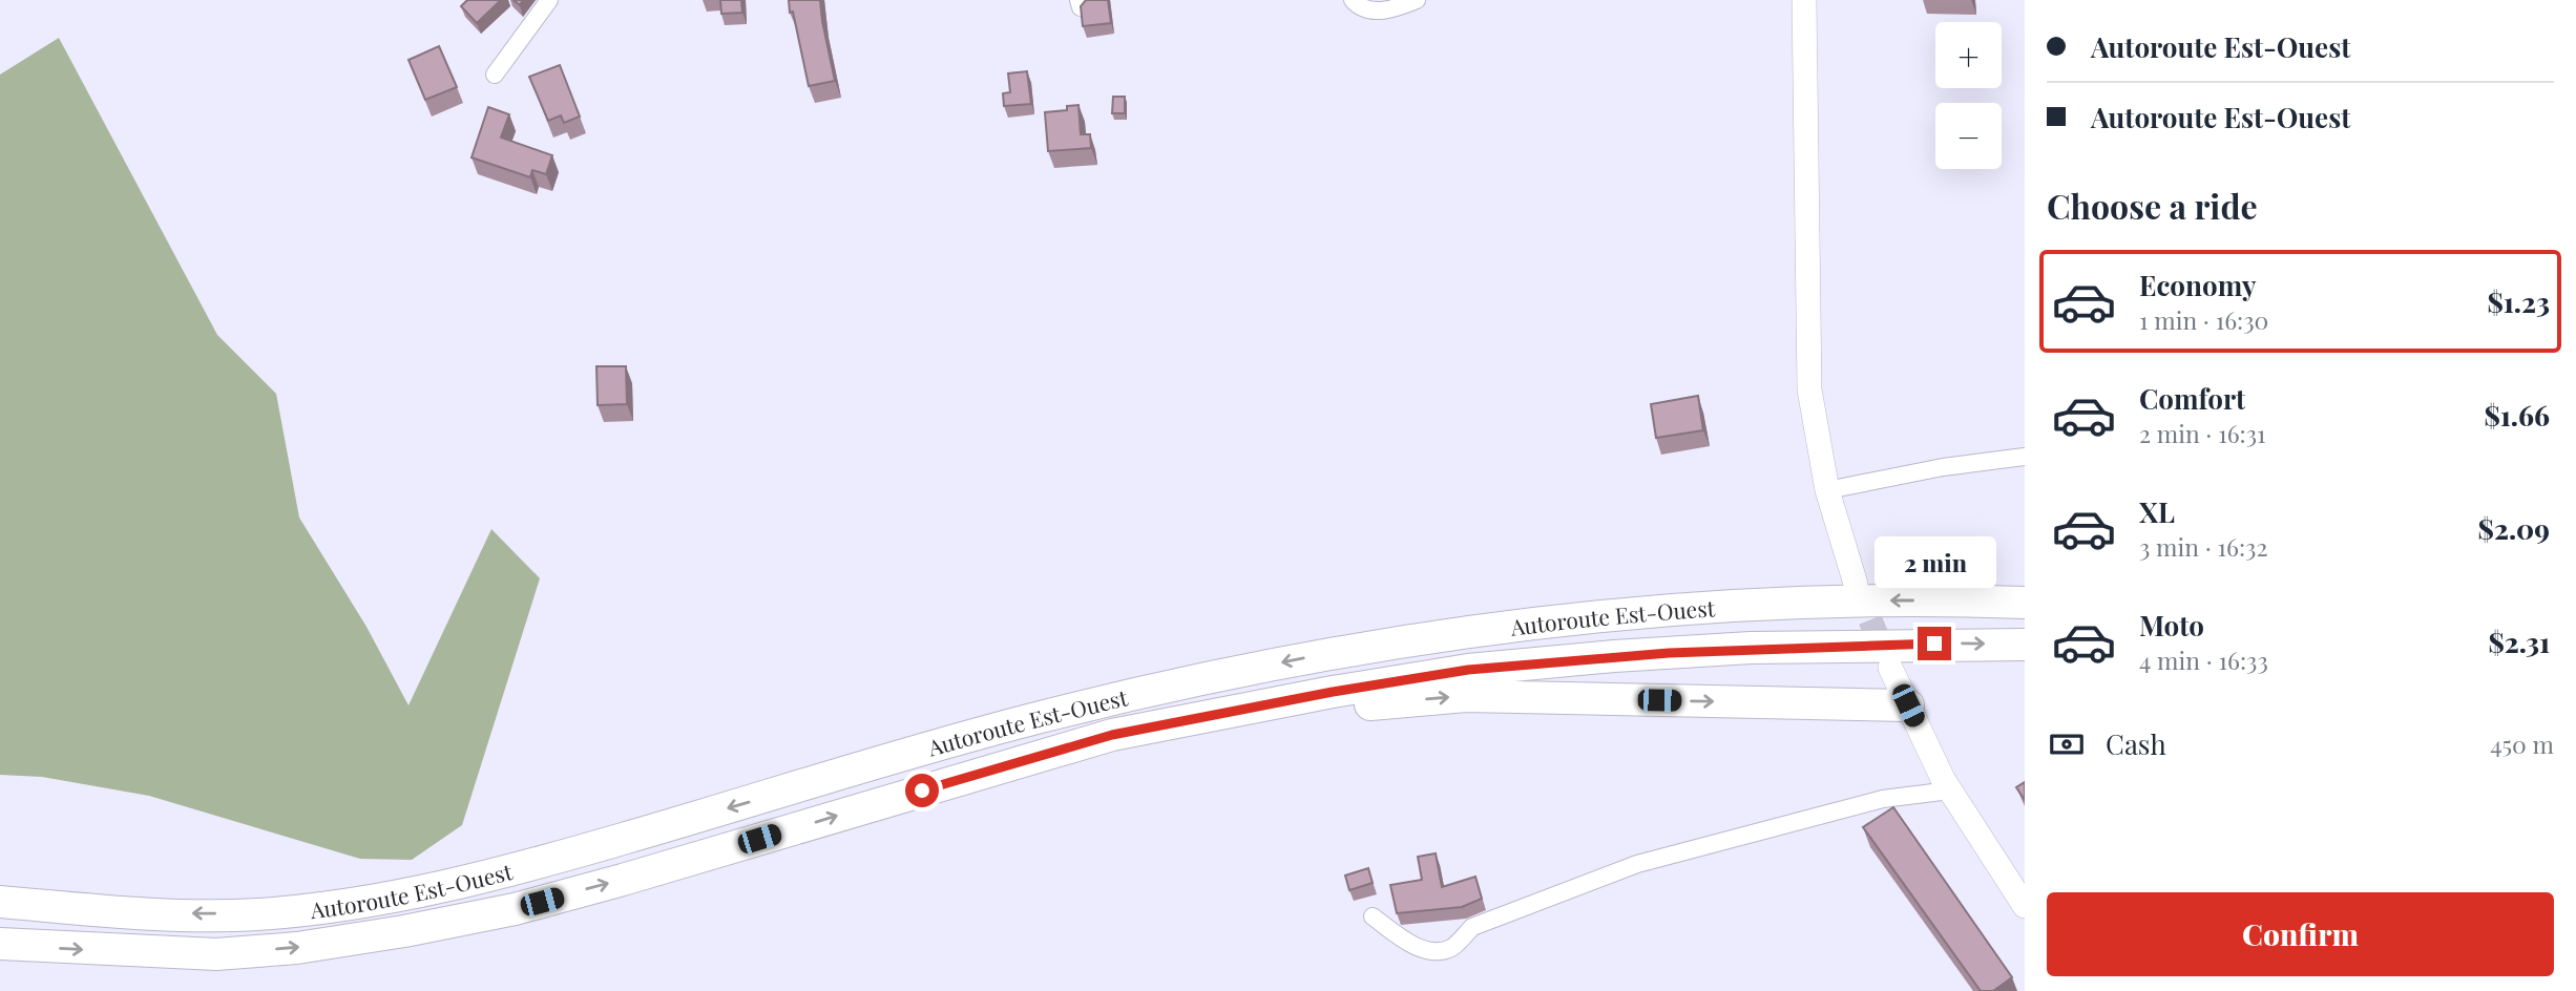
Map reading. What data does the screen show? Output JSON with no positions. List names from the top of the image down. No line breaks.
{"streets":{"highway":["Autoroute Est-Ouest"]},"page":{"banner":["Autoroute Est-Ouest","Autoroute Est-Ouest"],"map_buttons":["+","−"],"heading":"Choose a ride","list":[{"name":"Economy","note":"1 min · 16:30","value":"$1.23"},{"name":"Comfort","note":"2 min · 16:31","value":"$1.66"},{"name":"XL","note":"3 min · 16:32","value":"$2.09"},{"name":"Moto","note":"4 min · 16:33","value":"$2.31"}],"bubble":"2 min","pay":["Cash","450 m"],"buttons":"Confirm"}}
